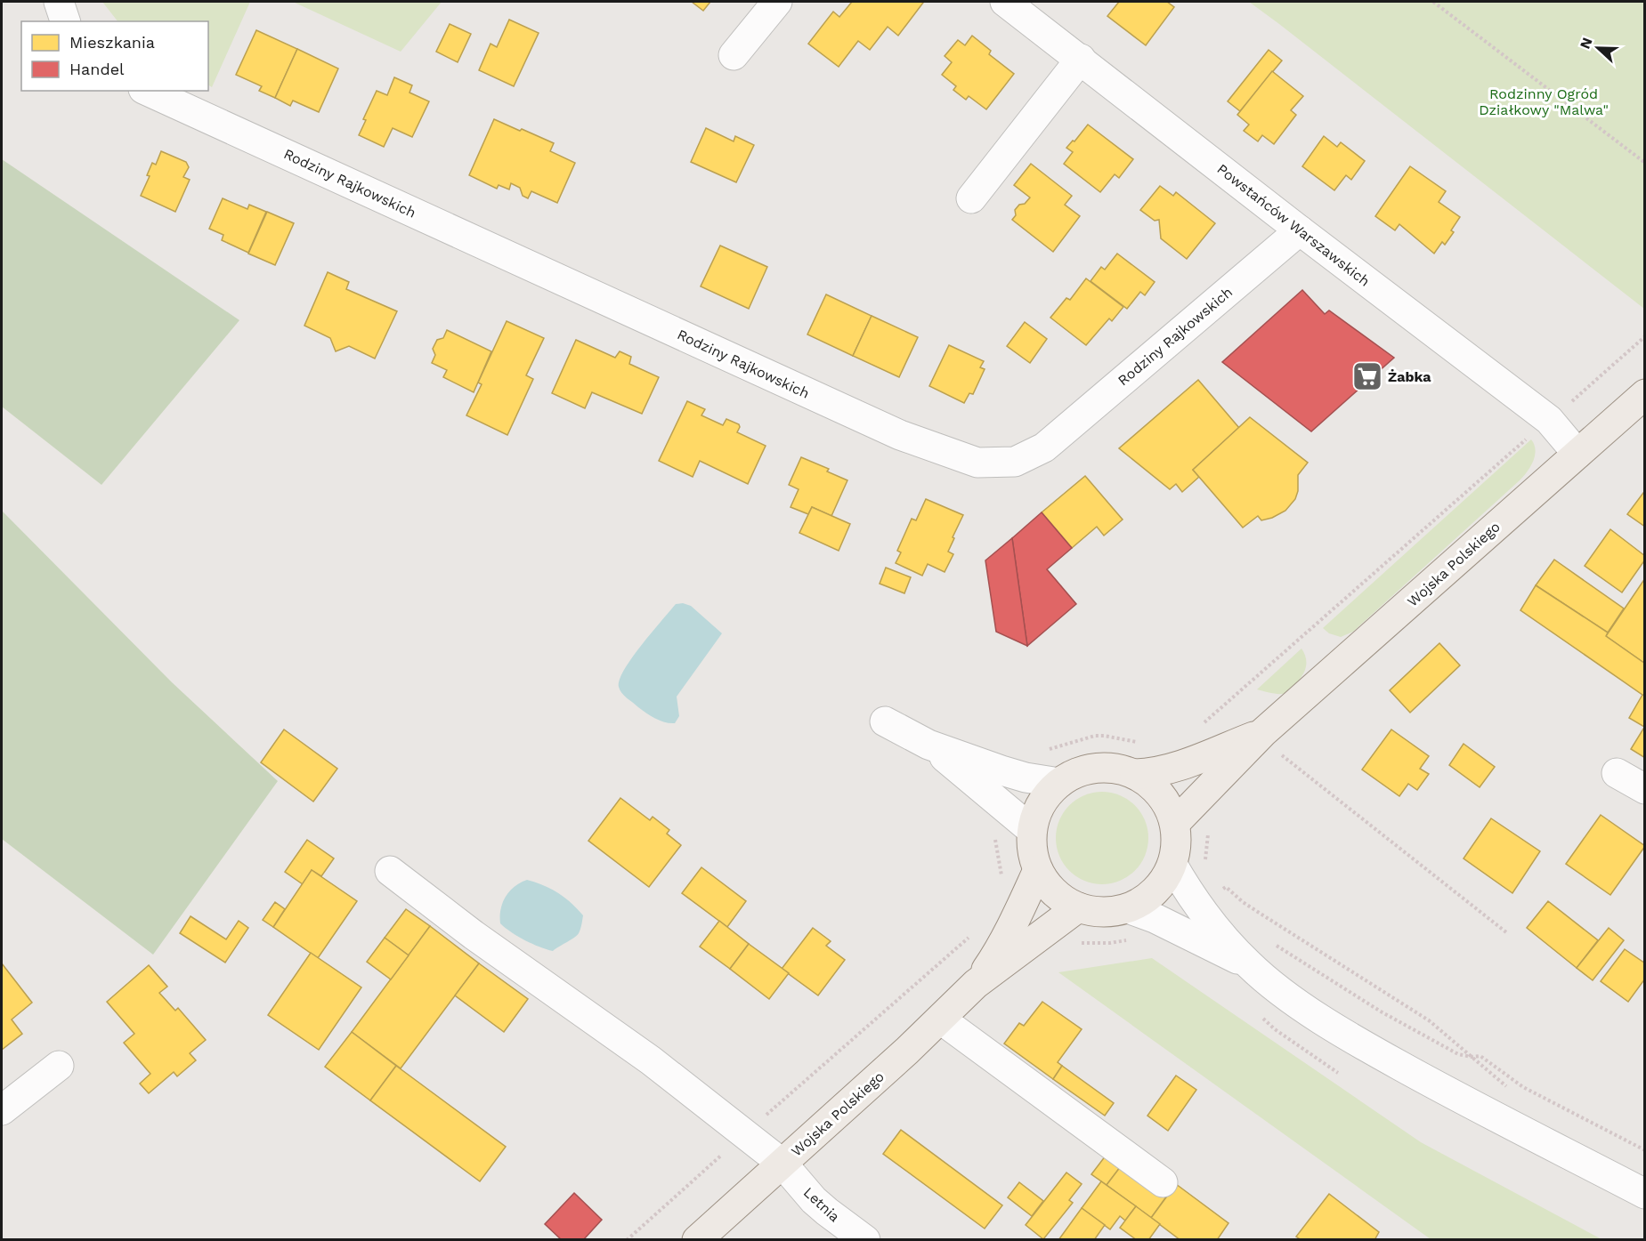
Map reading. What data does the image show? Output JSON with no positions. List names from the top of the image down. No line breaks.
{"streets":{"main road":["Wojska Polskiego"],"street":["Rodziny Rajkowskich","Powstańców Warszawskich","Letnia"]},"crossings":[["Rodziny Rajkowskich","Powstańców Warszawskich"],["Powstańców Warszawskich","Wojska Polskiego"],["Wojska Polskiego","Letnia"]],"parks":["Rodzinny Ogród Działkowy \"Malwa\""],"places":{"supermarket":["Żabka"]},"legend":["Mieszkania","Handel"],"north":"left"}
